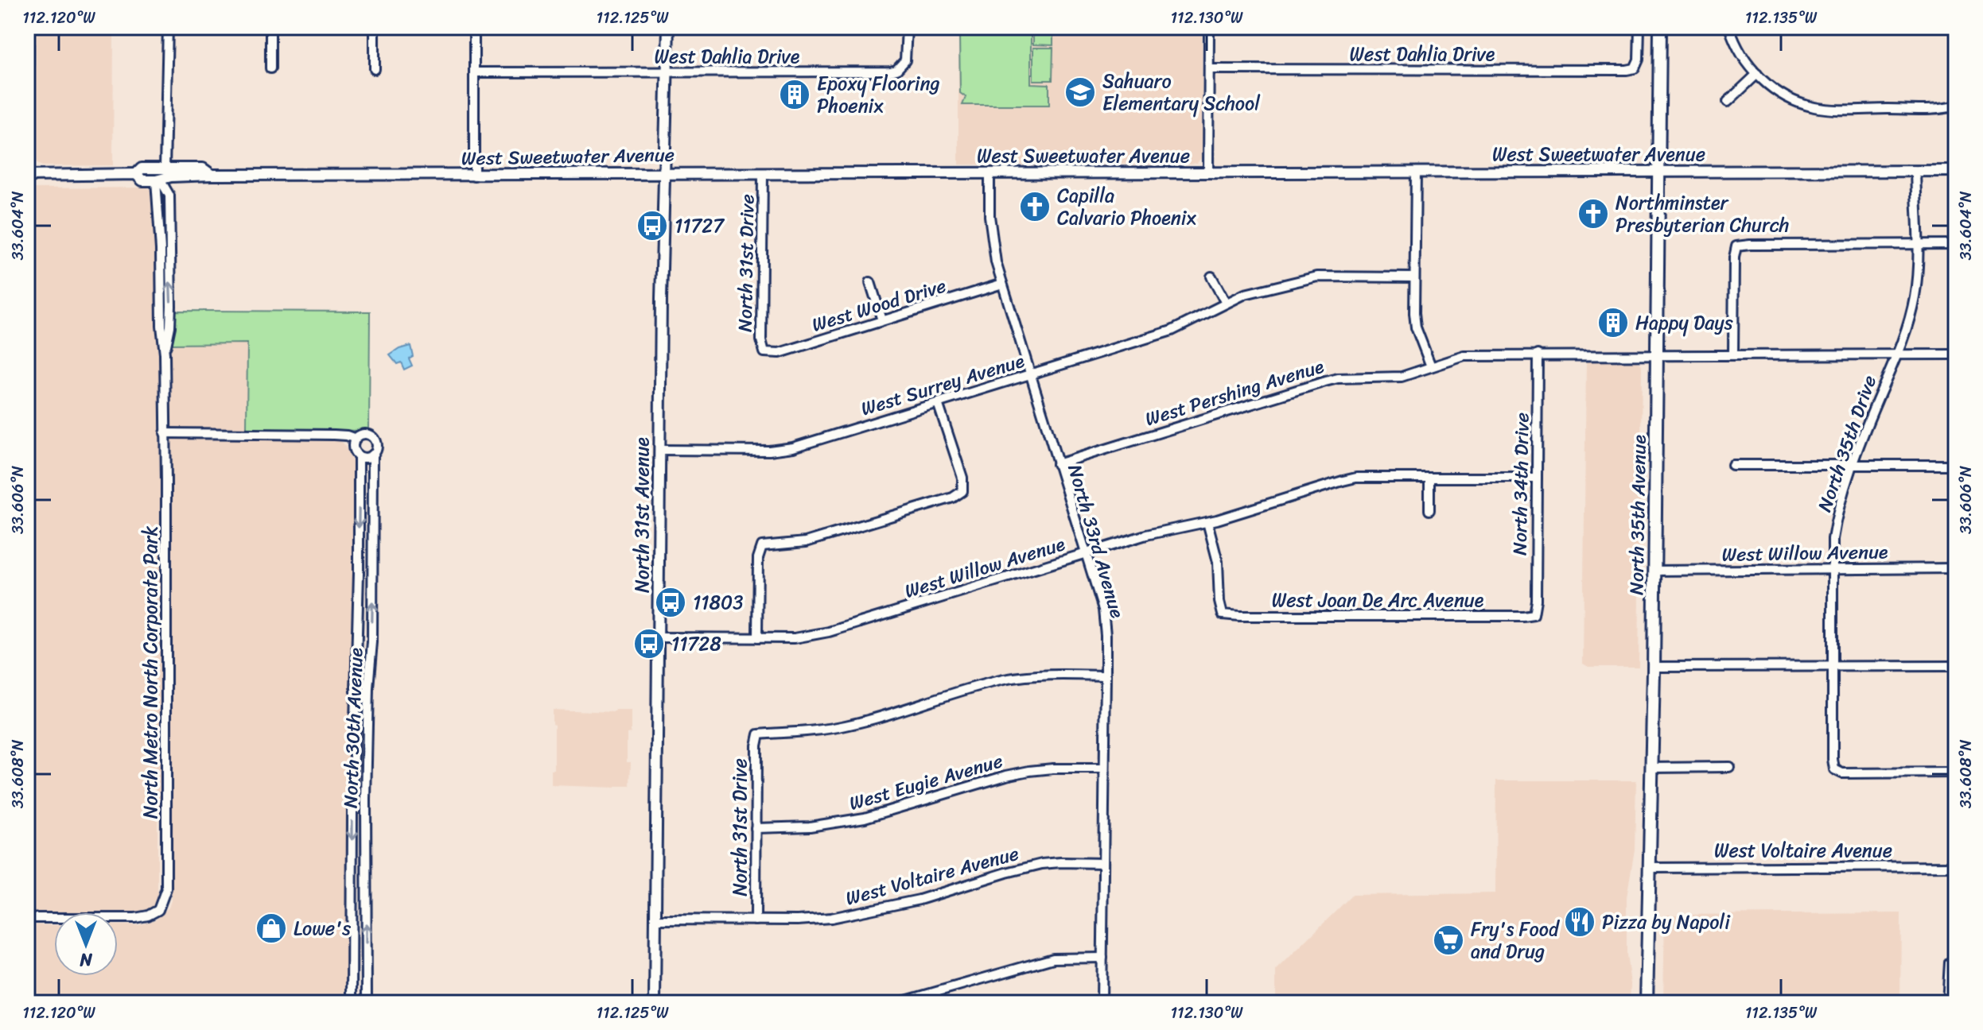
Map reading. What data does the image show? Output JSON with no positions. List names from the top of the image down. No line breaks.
{"streets":{"main road":["North 35th Avenue"],"street":["West Dahlia Drive","West Sweetwater Avenue","North 31st Drive","West Wood Drive","West Surrey Avenue","West Pershing Avenue","North 35th Drive","North 34th Drive","North 31st Avenue","North 33rd Avenue","West Willow Avenue","West Joan De Arc Avenue","North Metro North Corporate Park","North 30th Avenue","West Eugie Avenue","West Voltaire Avenue"]},"crossings":[["West Dahlia Drive","North 31st Avenue"],["West Sweetwater Avenue","North 31st Drive"],["West Sweetwater Avenue","North 35th Drive"],["West Sweetwater Avenue","North 31st Avenue"],["West Sweetwater Avenue","North 35th Avenue"],["West Sweetwater Avenue","North 33rd Avenue"],["West Sweetwater Avenue","North Metro North Corporate Park"],["North 31st Drive","West Wood Drive"],["North 31st Drive","North 33rd Avenue"],["North 31st Drive","West Eugie Avenue"],["North 31st Drive","West Voltaire Avenue"],["West Wood Drive","North 33rd Avenue"],["West Surrey Avenue","North 31st Avenue"],["West Surrey Avenue","North 33rd Avenue"],["West Pershing Avenue","North 35th Drive"],["West Pershing Avenue","North 34th Drive"],["West Pershing Avenue","North 35th Avenue"],["West Pershing Avenue","North 33rd Avenue"],["North 35th Drive","West Willow Avenue"],["North 34th Drive","West Willow Avenue"],["North 34th Drive","West Joan De Arc Avenue"],["North 31st Avenue","West Willow Avenue"],["North 31st Avenue","West Voltaire Avenue"],["North 35th Avenue","West Willow Avenue"],["North 35th Avenue","West Voltaire Avenue"],["North 33rd Avenue","West Willow Avenue"],["North 33rd Avenue","West Eugie Avenue"],["North 33rd Avenue","West Voltaire Avenue"],["West Willow Avenue","West Joan De Arc Avenue"]],"places":{"school or university":["Sahuaro Elementary School"],"building":["Epoxy Flooring Phoenix","Happy Days"],"church":["Capilla Calvario Phoenix","Northminster Presbyterian Church"],"bus stop":["11727","11803","11728"],"restaurant":["Pizza by Napoli"],"shop":["Lowe's"],"supermarket":["Fry's Food and Drug"]},"north":"bottom","coordinates":["112.120°W","112.125°W","112.130°W","112.135°W","33.604°N","33.606°N","33.608°N"]}
